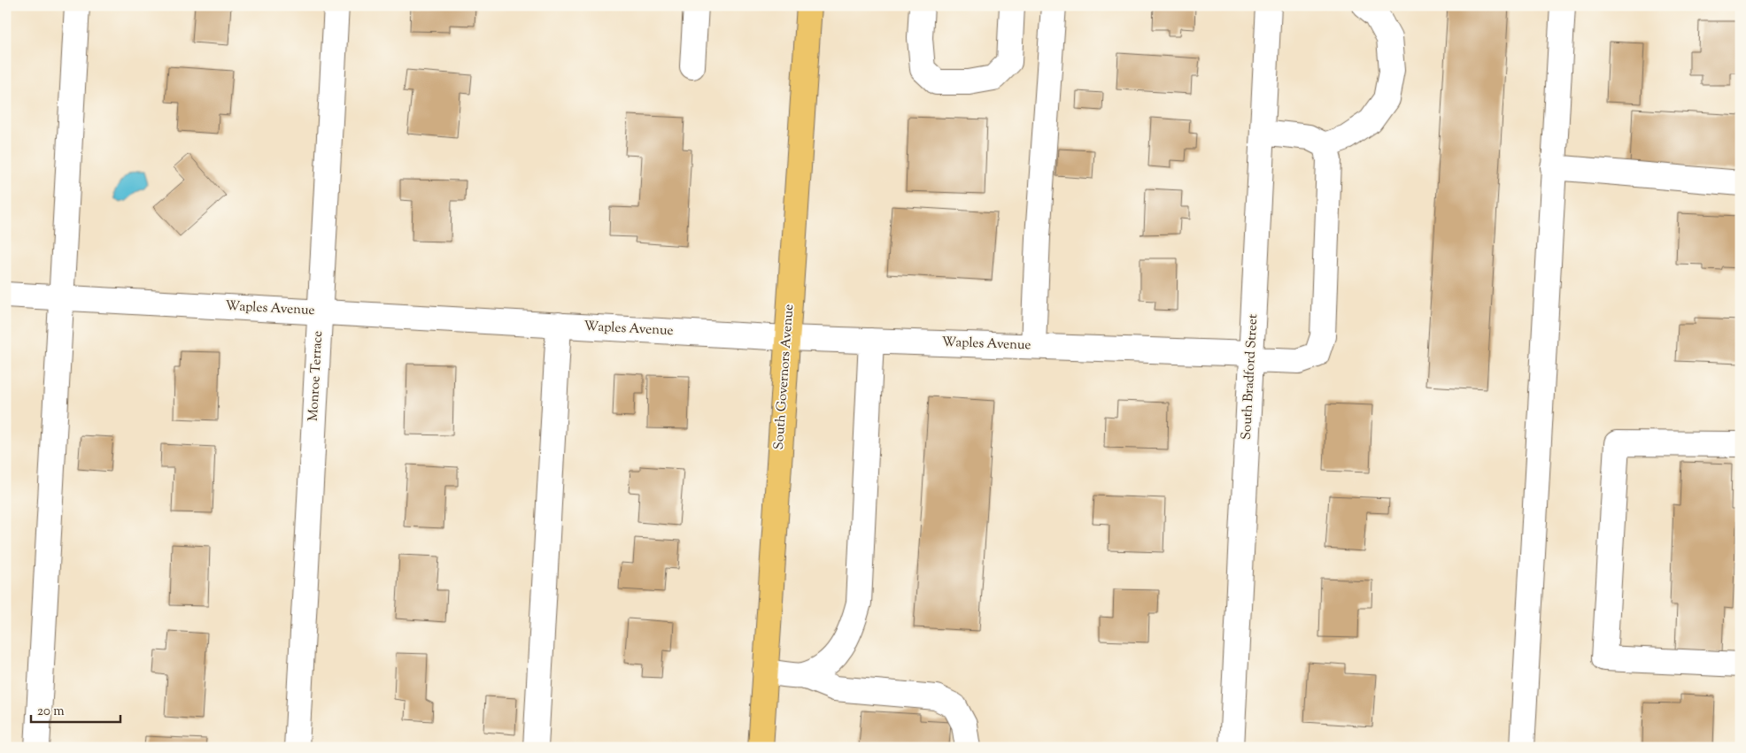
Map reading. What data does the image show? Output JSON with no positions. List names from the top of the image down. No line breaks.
{"streets":{"main road":["South Governors Avenue"],"street":["Waples Avenue","Monroe Terrace","South Bradford Street"]},"crossings":[["Waples Avenue","Monroe Terrace"],["Waples Avenue","South Governors Avenue"],["Waples Avenue","South Bradford Street"]],"scale_bar":"20 m"}
